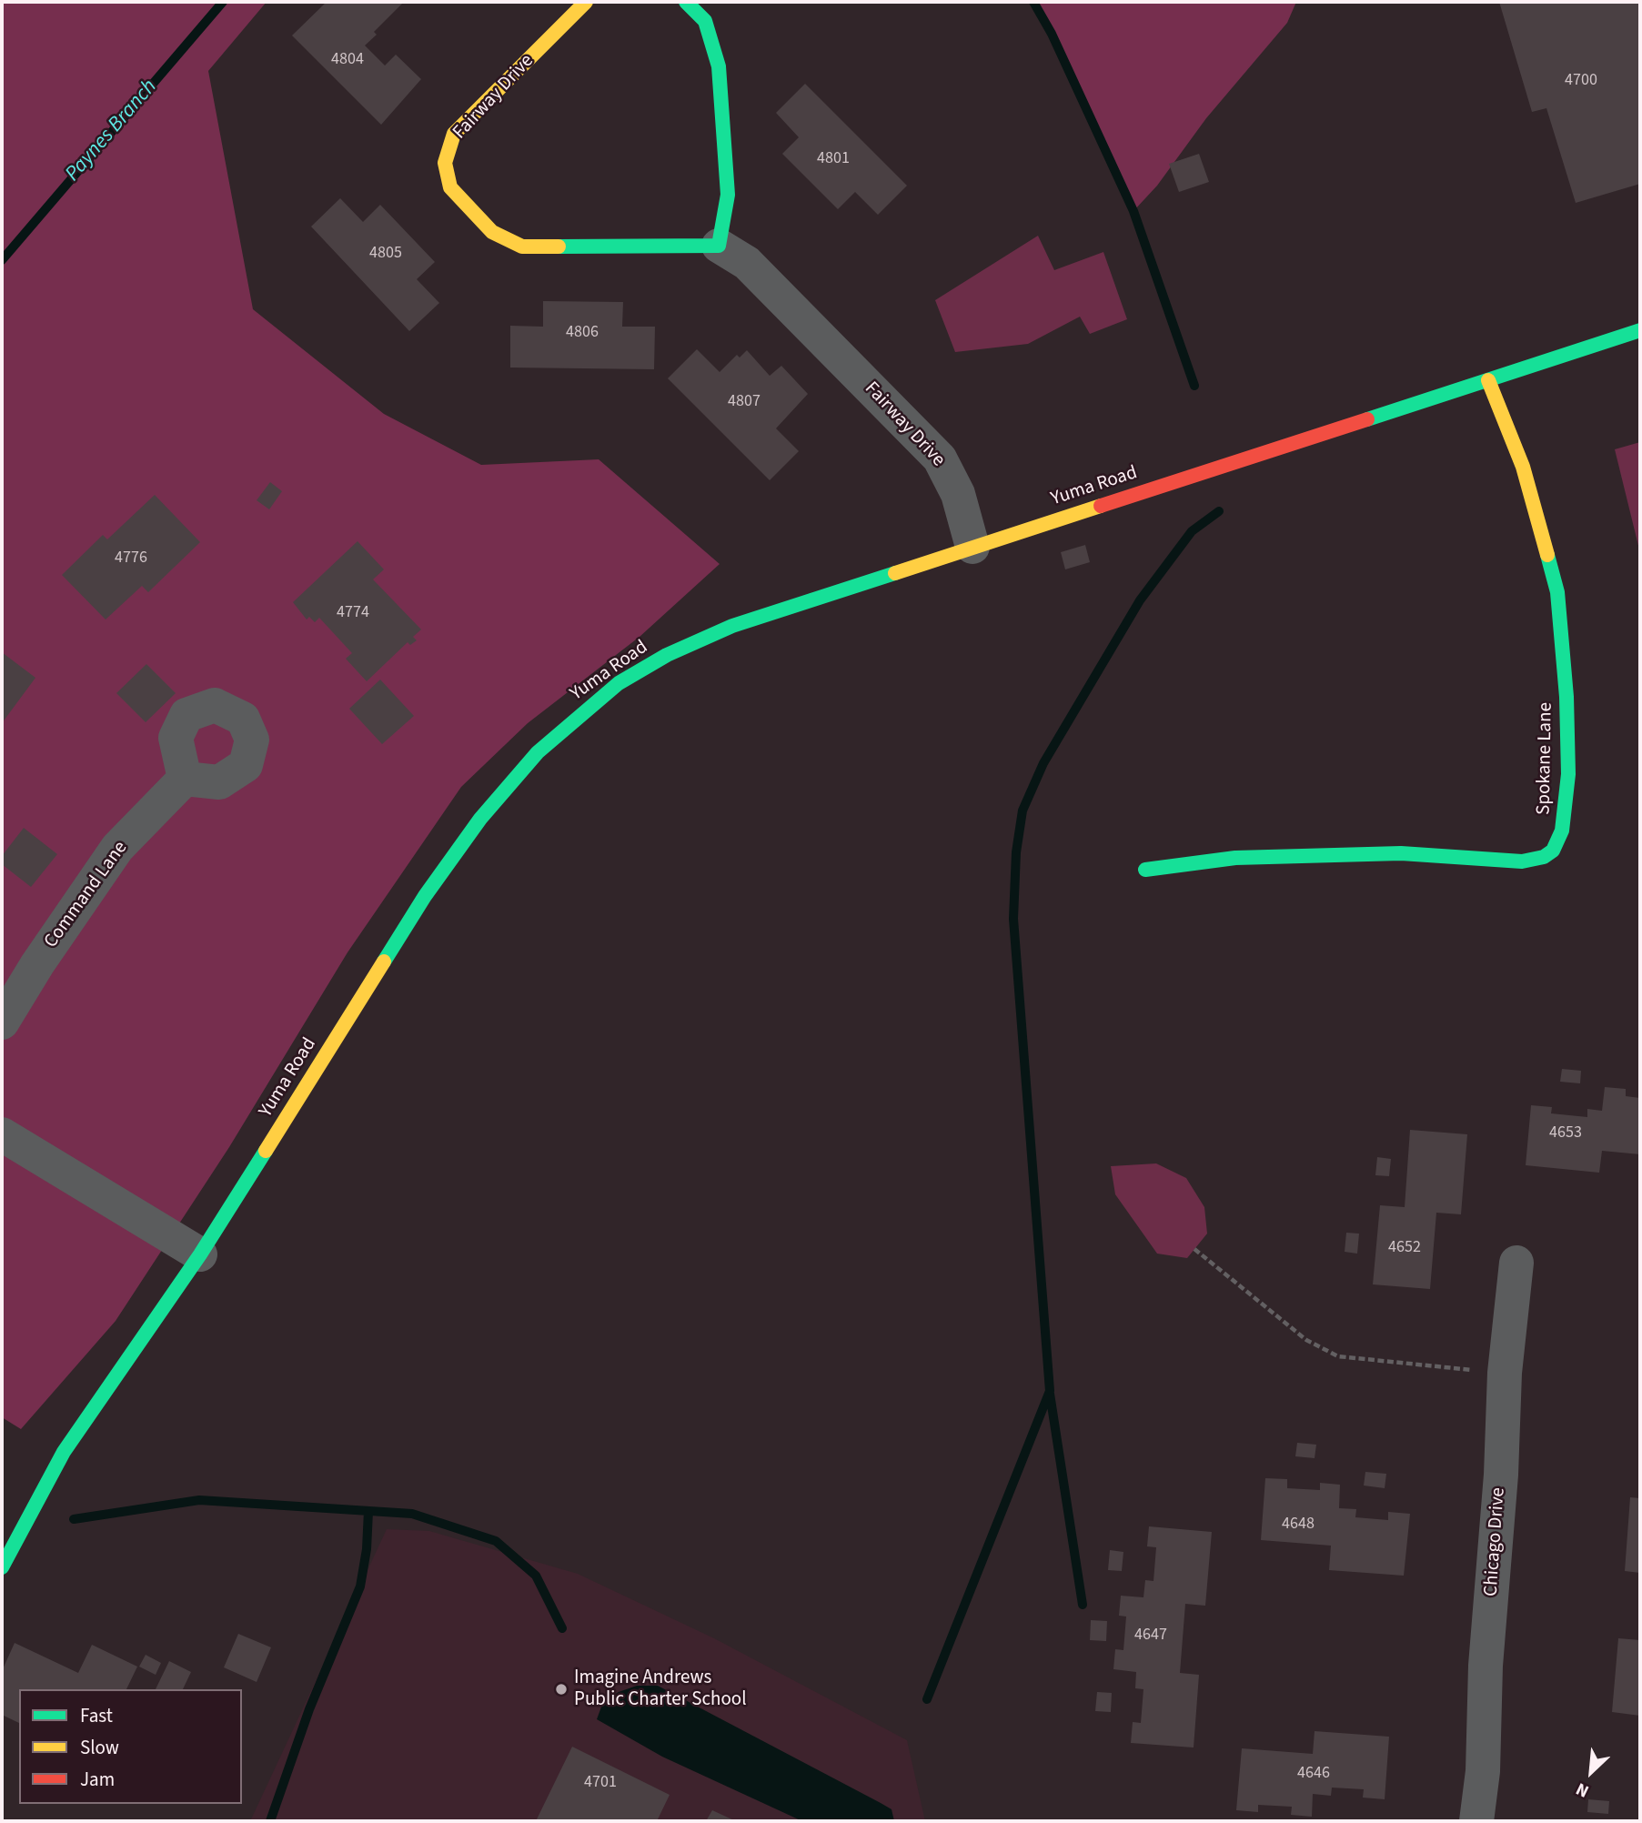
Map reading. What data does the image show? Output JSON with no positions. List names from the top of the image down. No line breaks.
{"streets":{"street":["Fairway Drive","Yuma Road","Spokane Lane","Command Lane","Chicago Drive"]},"crossings":[["Fairway Drive","Yuma Road"],["Yuma Road","Spokane Lane"]],"water":["Paynes Branch"],"places":["Imagine Andrews Public Charter School"],"house_numbers":["4804","4700","4801","4805","4806","4807","4776","4774","4653","4652","4648","4647","4646","4701"],"legend":["Fast","Slow","Jam"],"north":"bottom left"}
